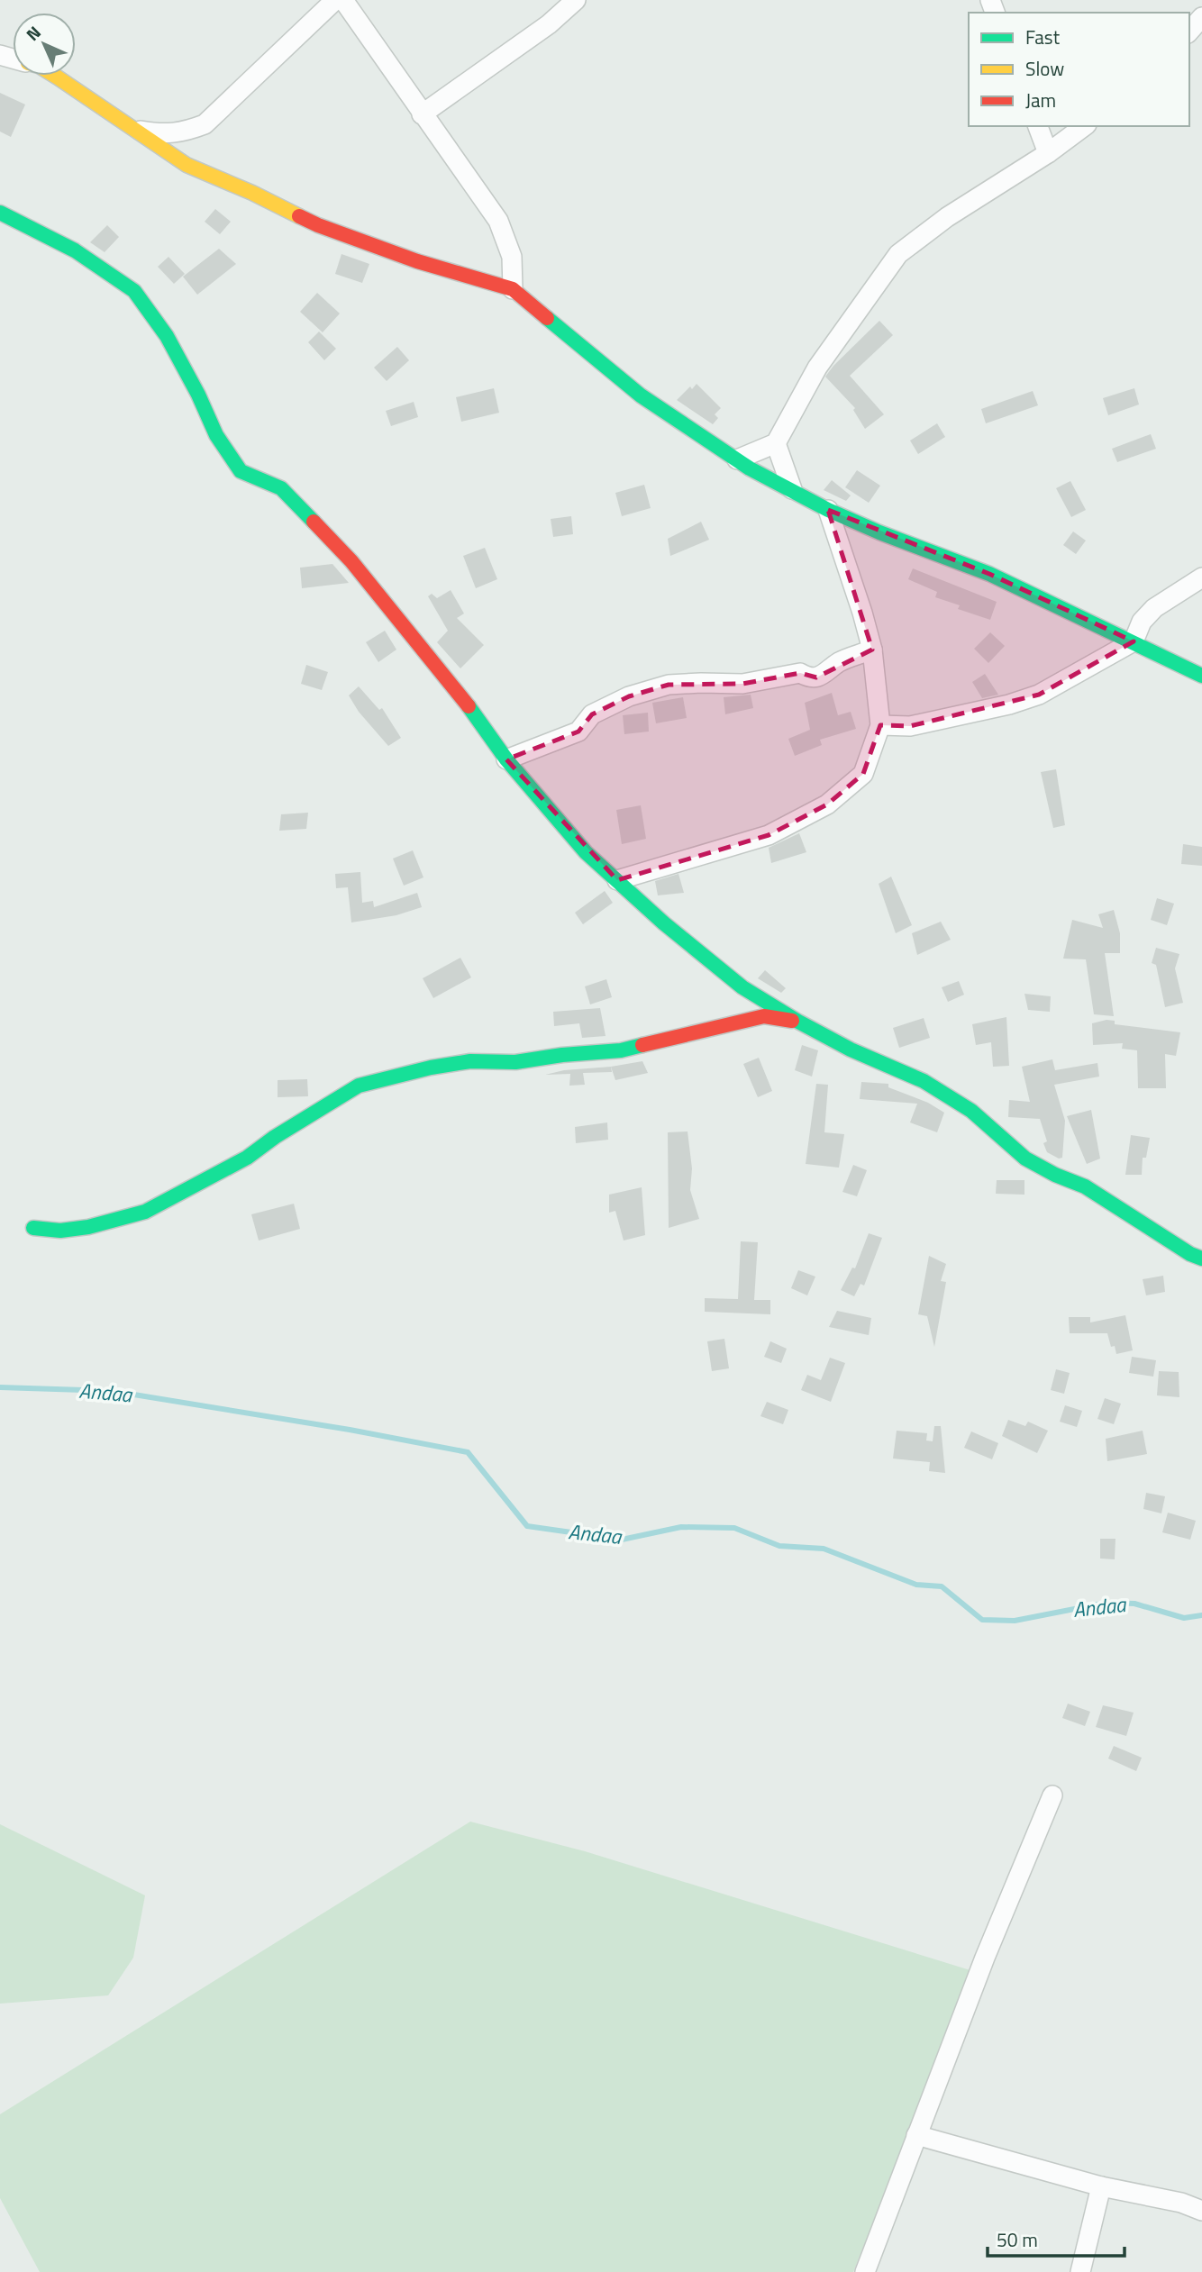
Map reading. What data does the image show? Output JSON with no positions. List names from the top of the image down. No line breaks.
{"water":["Andaa"],"legend":["Fast","Slow","Jam"],"scale_bar":"50 m","north":"top left"}
